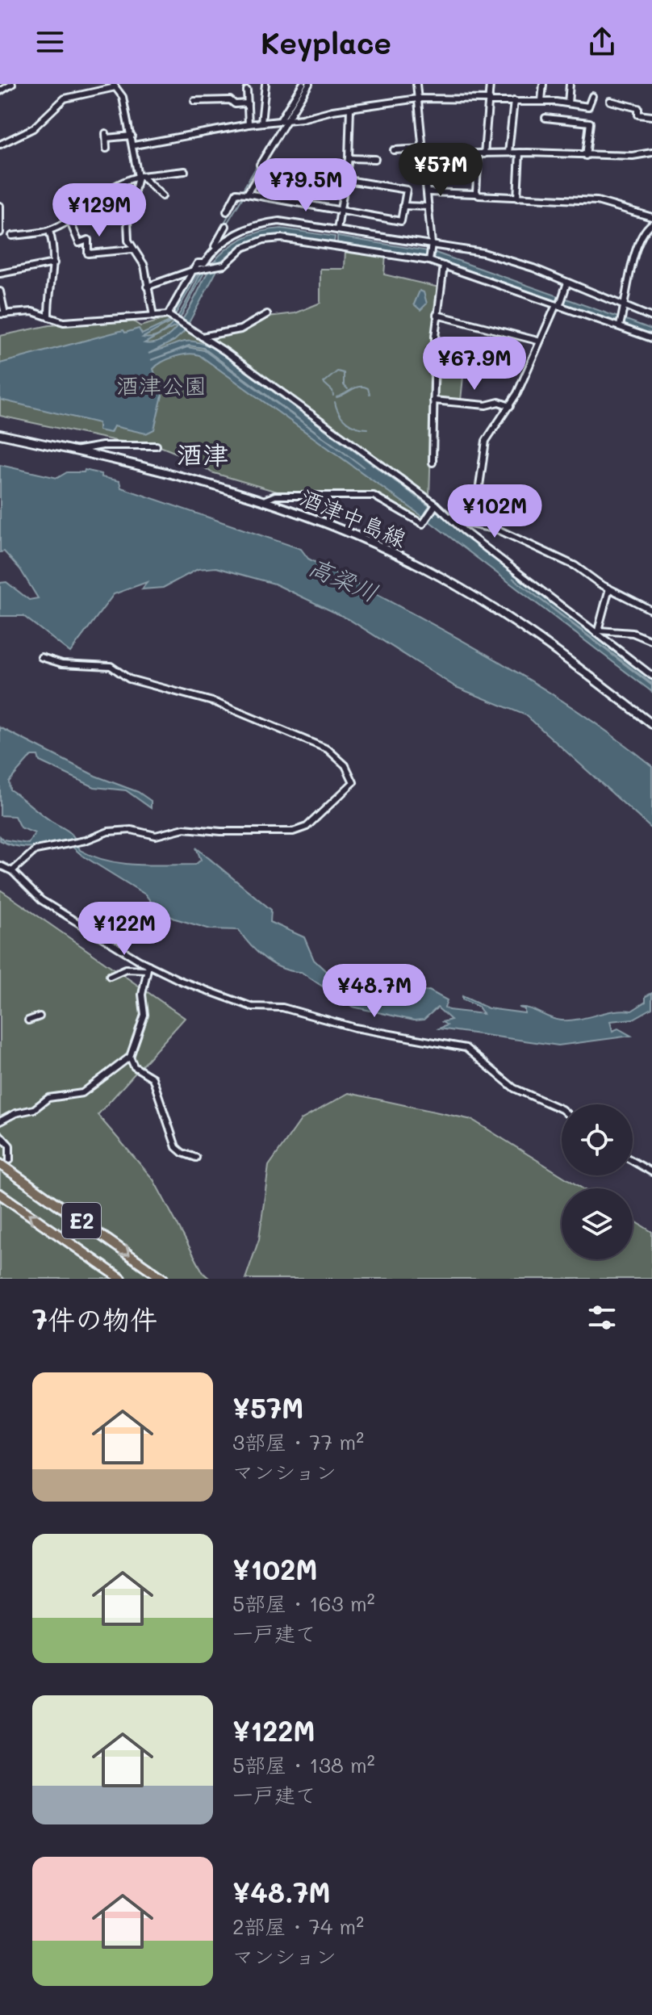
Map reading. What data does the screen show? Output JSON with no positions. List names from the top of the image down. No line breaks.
{"streets":{"highway":["E2"],"main road":["酒津中島線"]},"districts":["酒津"],"water":["高梁川"],"parks":["酒津公園"],"page":{"header":"Keyplace","price":["¥57M","¥79.5M","¥129M","¥67.9M","¥102M","¥122M","¥48.7M"],"heading":"7件の物件","list":[{"name":"¥57M","note":"3部屋 · 77 m² · マンション"},{"name":"¥102M","note":"5部屋 · 163 m² · 一戸建て"},{"name":"¥122M","note":"5部屋 · 138 m² · 一戸建て"},{"name":"¥48.7M","note":"2部屋 · 74 m² · マンション"}]}}
